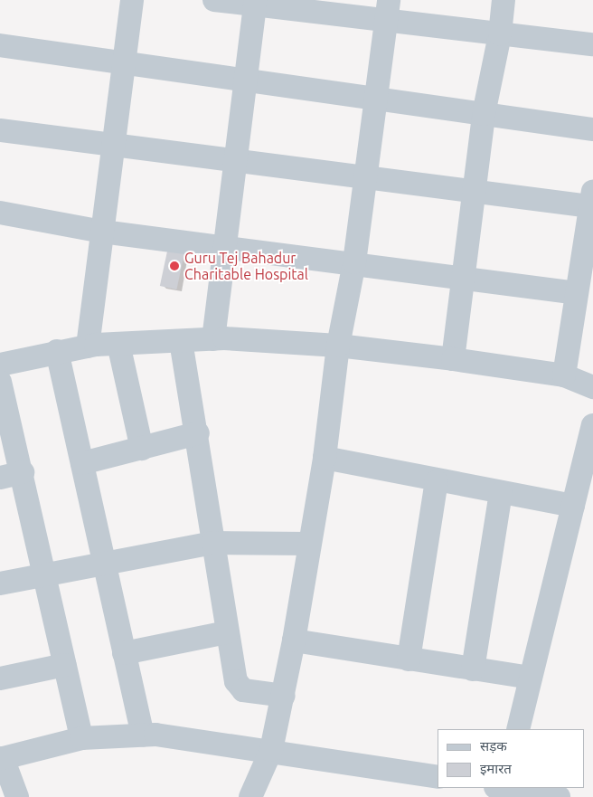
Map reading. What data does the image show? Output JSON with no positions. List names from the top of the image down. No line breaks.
{"places":["Guru Tej Bahadur Charitable Hospital"],"legend":["सड़क","इमारत"]}
